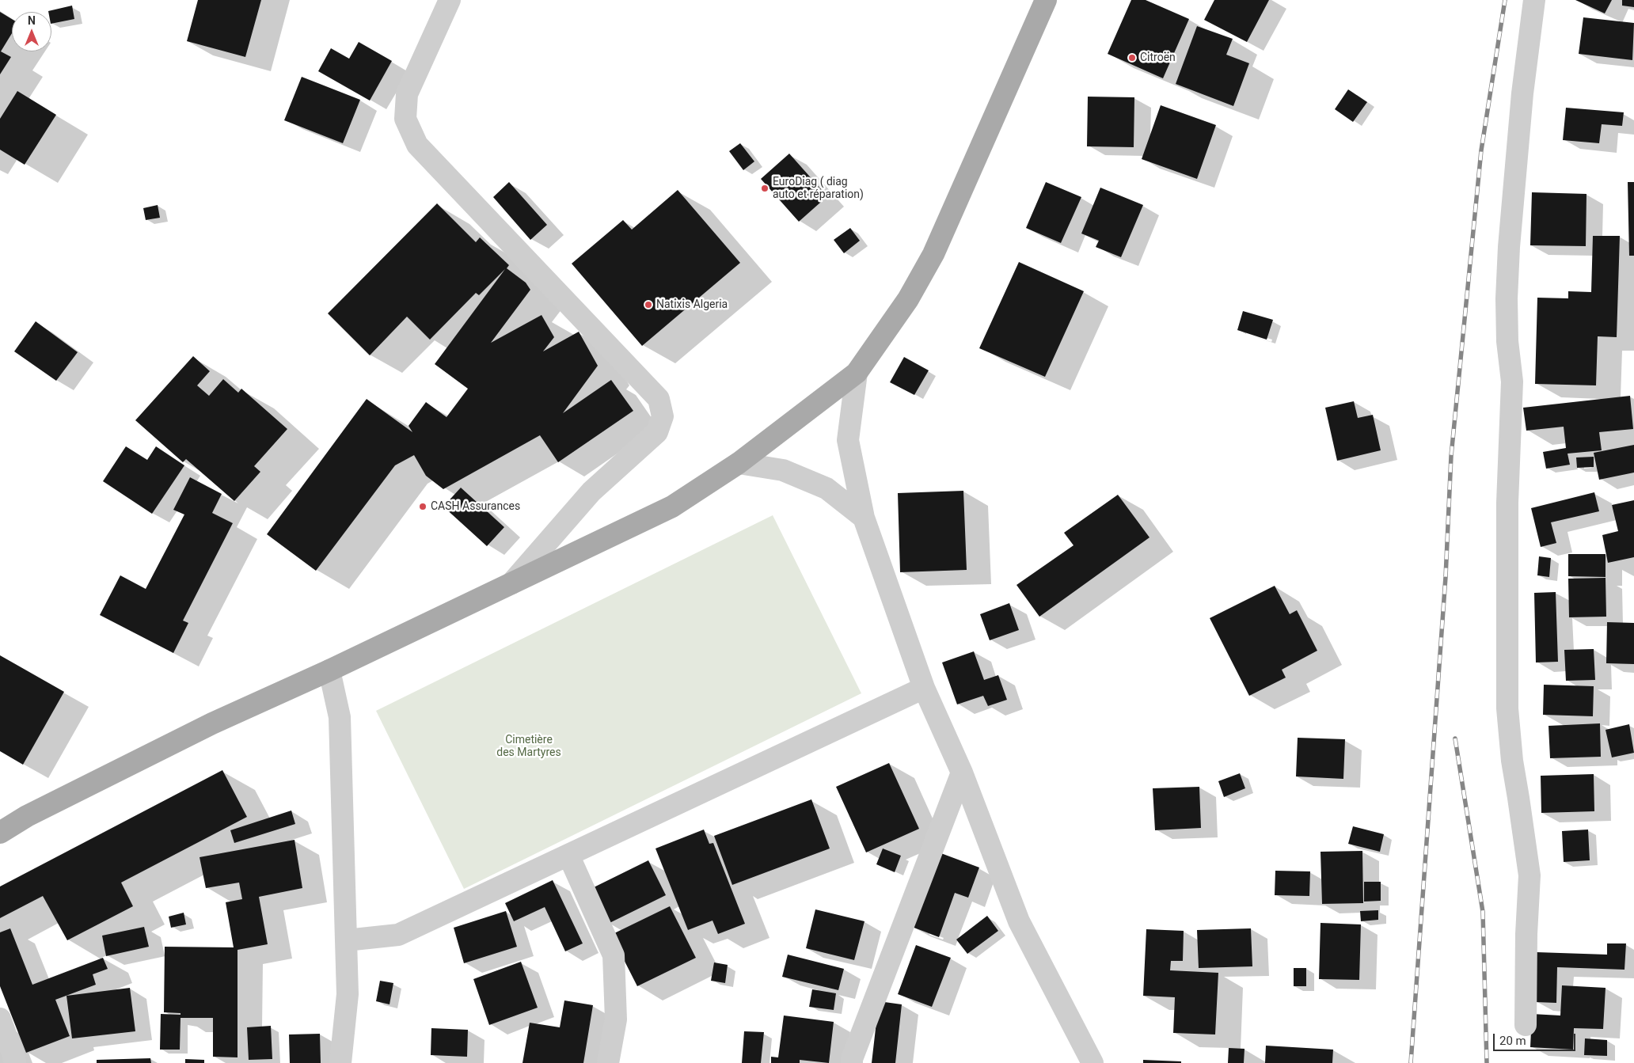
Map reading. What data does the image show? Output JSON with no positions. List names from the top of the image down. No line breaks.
{"parks":["Cimetière des Martyres"],"places":["Citroën","EuroDiag ( diag auto et réparation)","Natixis Algeria","CASH Assurances"],"scale_bar":"20 m","north":"top"}
